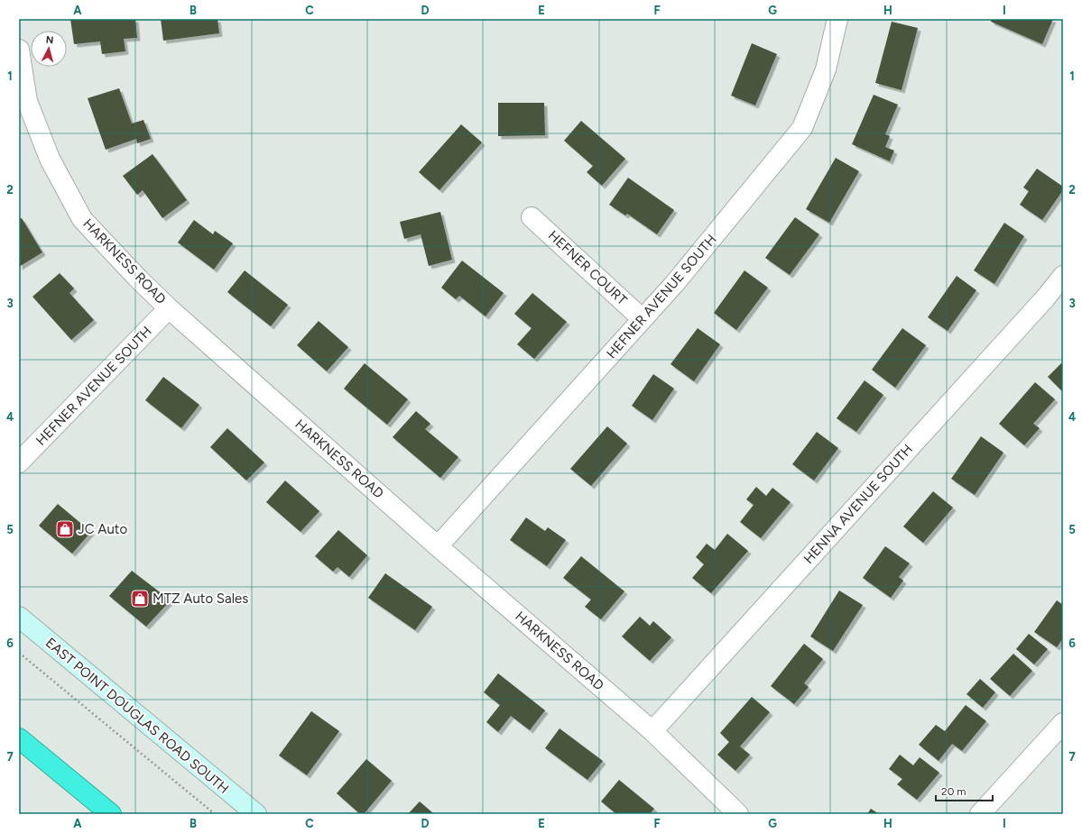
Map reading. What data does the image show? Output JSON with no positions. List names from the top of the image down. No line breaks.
{"streets":{"street":["HARKNESS ROAD","HEFNER COURT","HEFNER AVENUE SOUTH","HENNA AVENUE SOUTH","EAST POINT DOUGLAS ROAD SOUTH"]},"crossings":[["HARKNESS ROAD","HEFNER AVENUE SOUTH"],["HARKNESS ROAD","HENNA AVENUE SOUTH"],["HEFNER COURT","HEFNER AVENUE SOUTH"]],"places":{"shop":["JC Auto","MTZ Auto Sales"]},"scale_bar":"20 m","north":"top","grid":{"columns":["A","B","C","D","E","F","G","H","I"],"rows":["1","2","3","4","5","6","7"]}}
